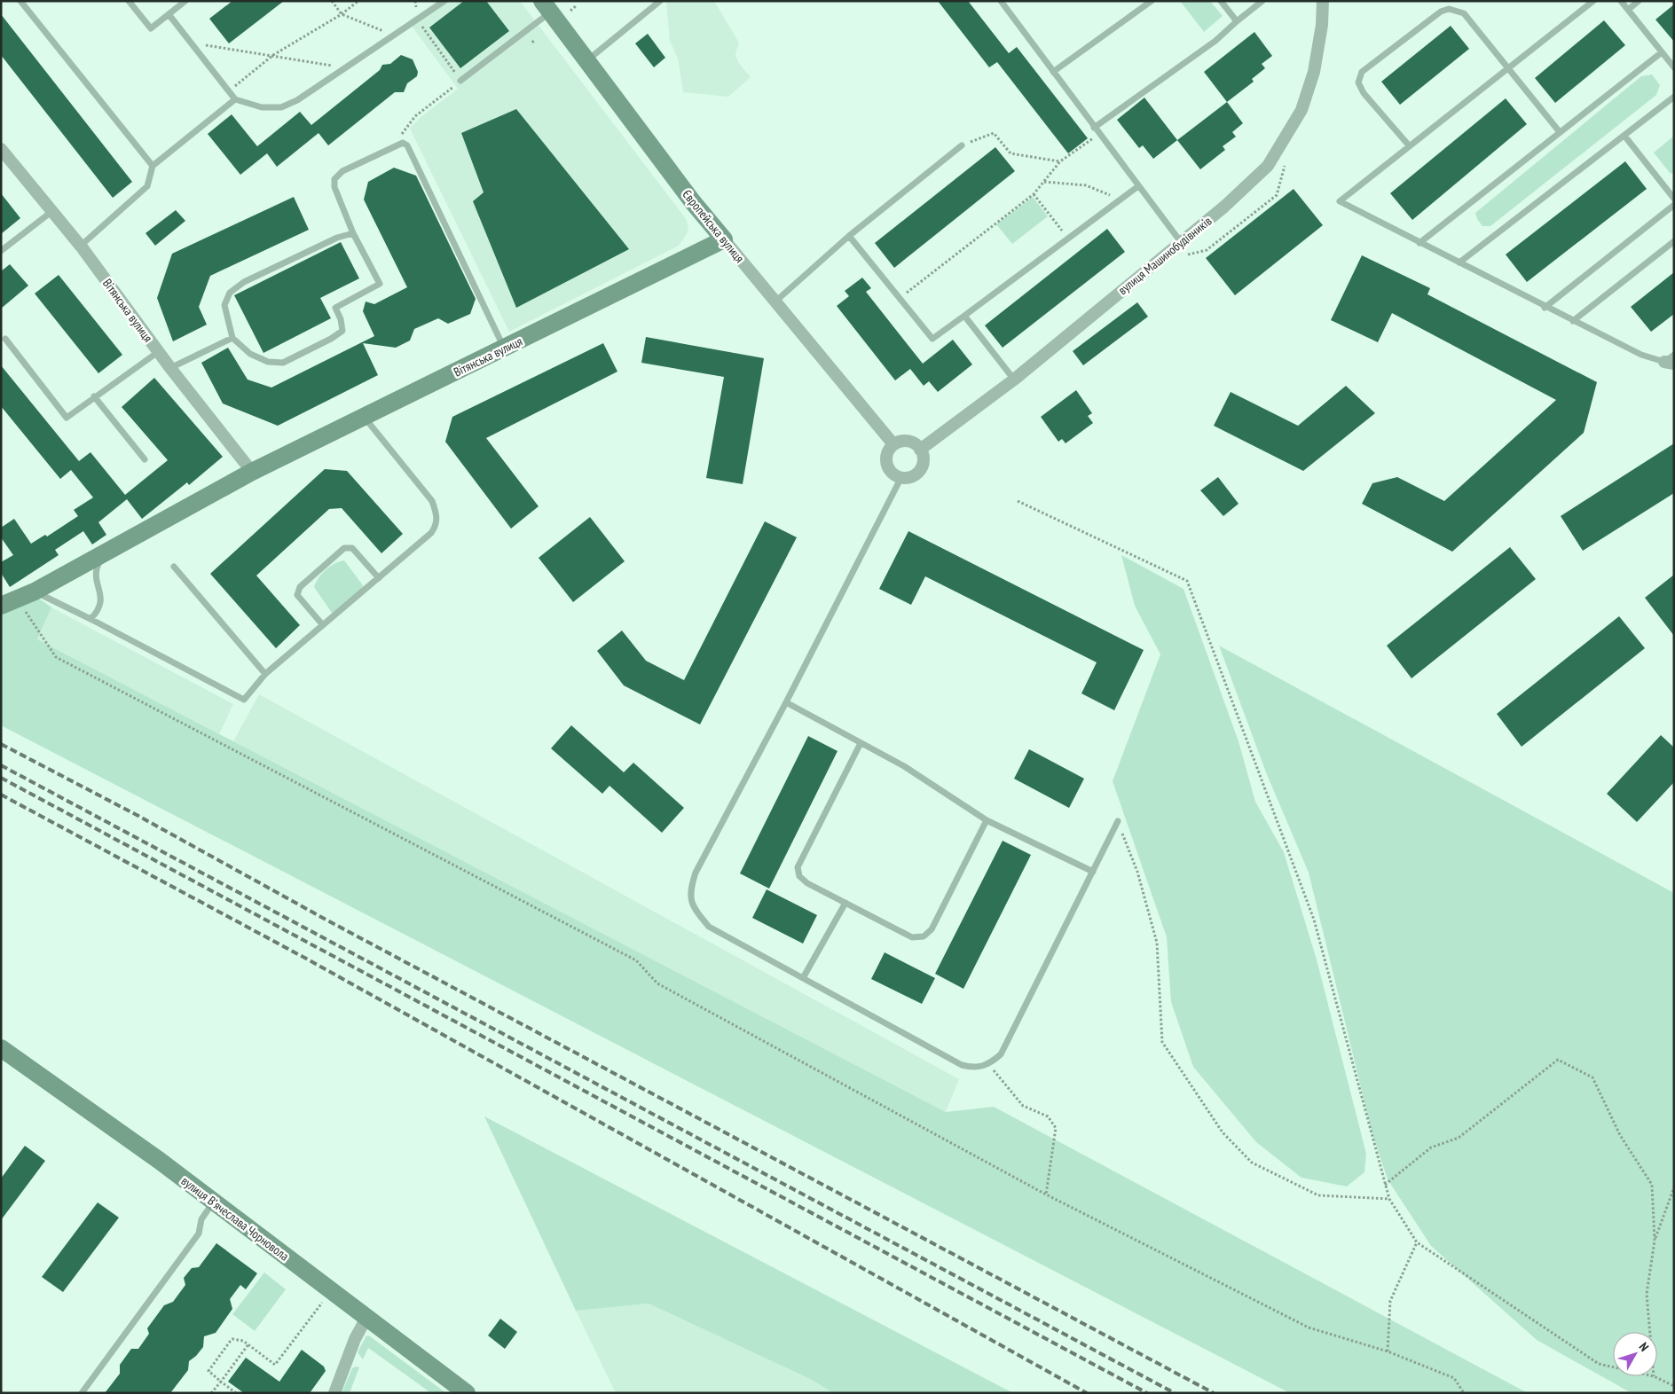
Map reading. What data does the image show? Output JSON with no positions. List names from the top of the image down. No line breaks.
{"streets":{"street":["Європейська вулиця","вулиця Машинобудівників","Вітянська вулиця","вулиця Вʼячеслава Чорновола"]},"crossings":[["Європейська вулиця","вулиця Машинобудівників"],["Європейська вулиця","Вітянська вулиця"]],"north":"top right"}
